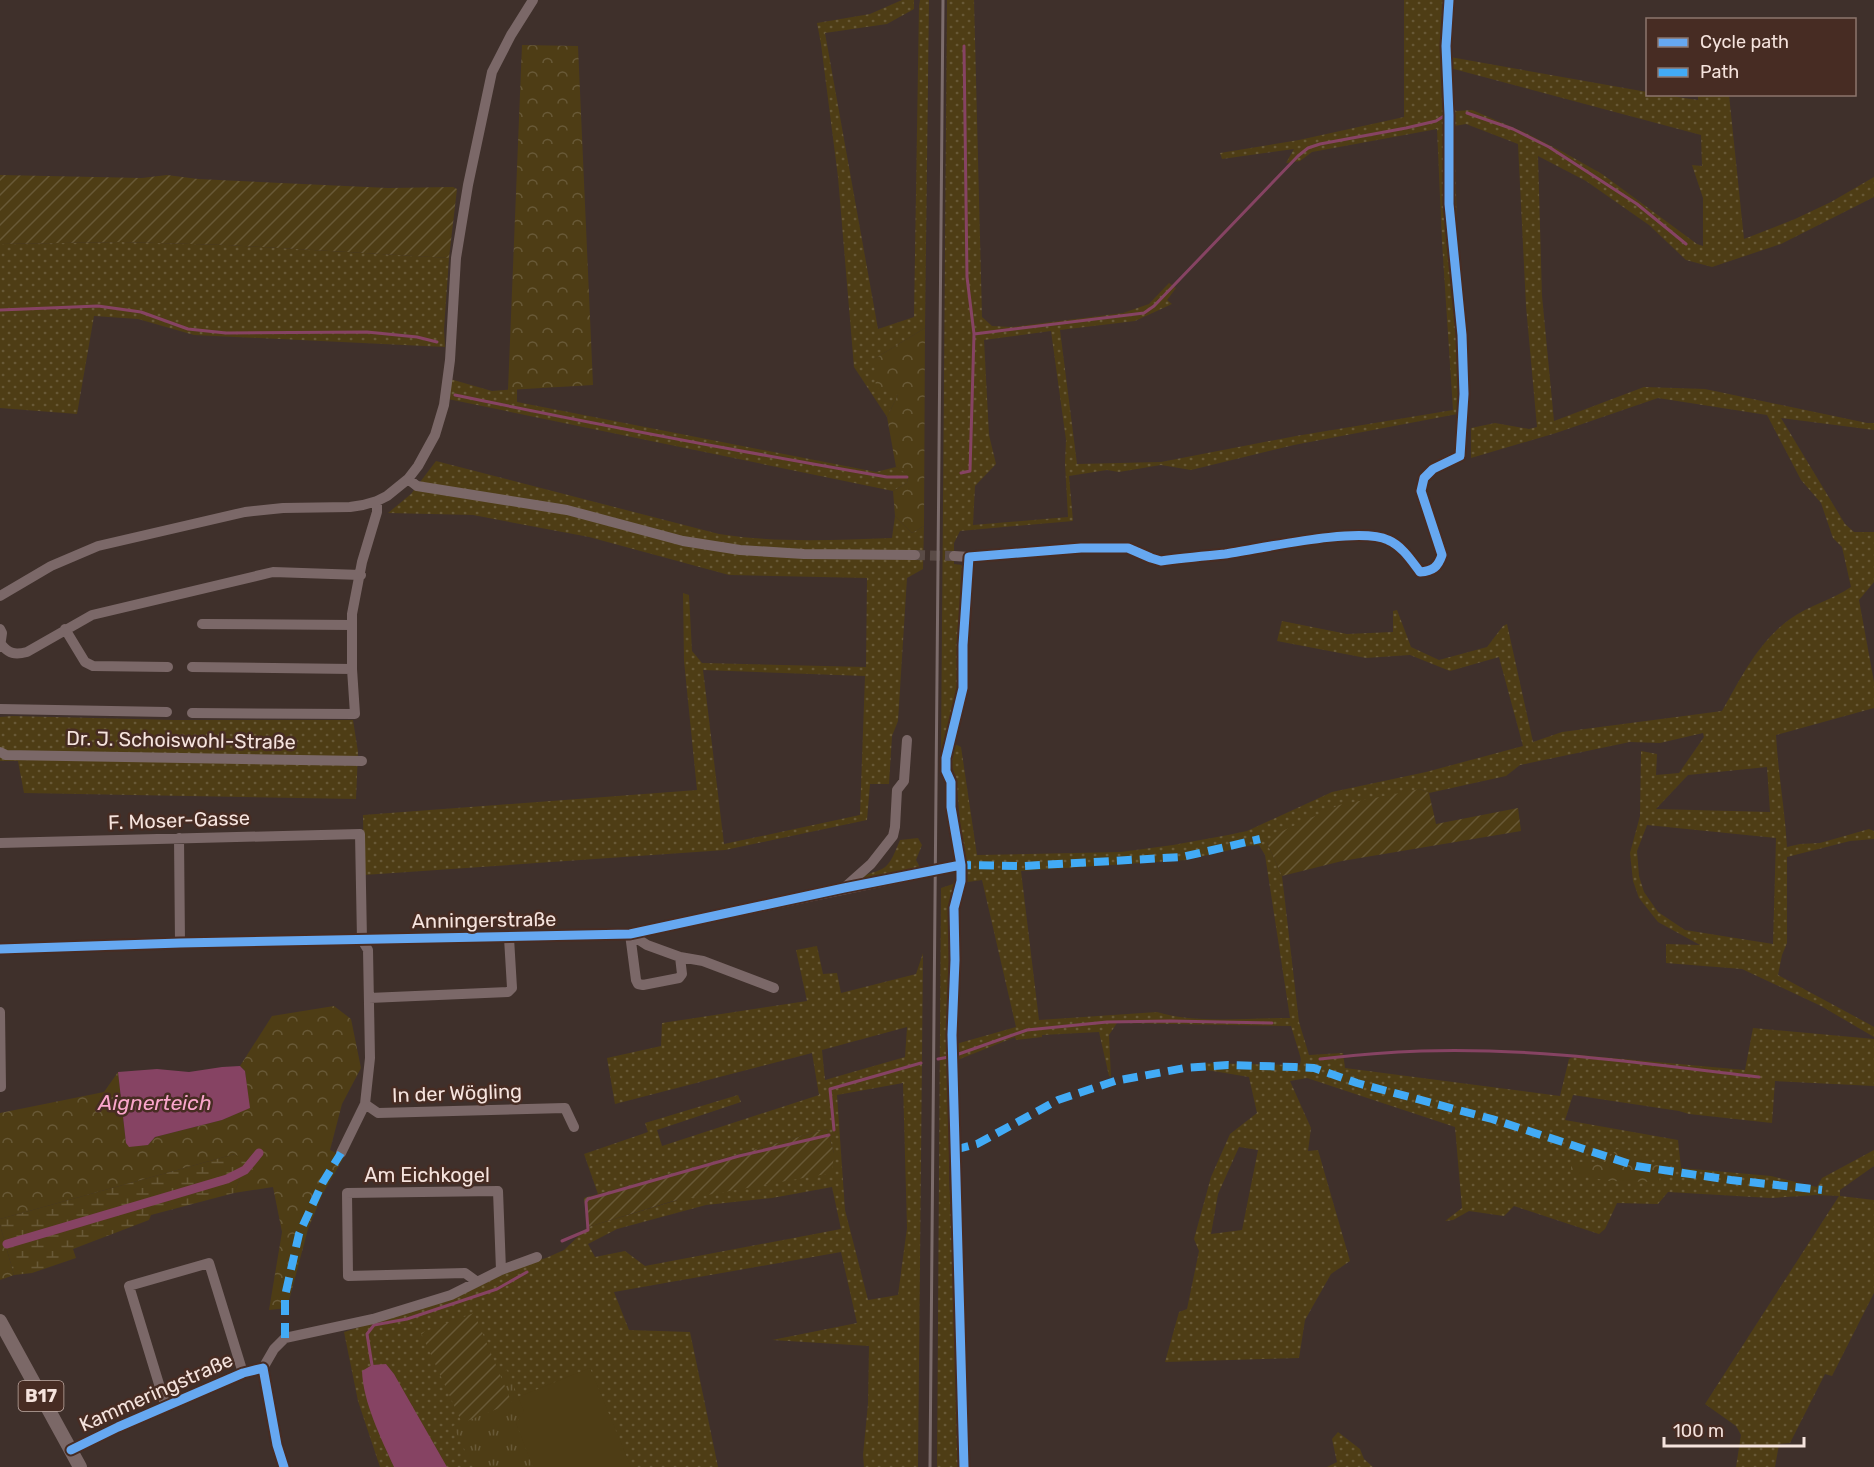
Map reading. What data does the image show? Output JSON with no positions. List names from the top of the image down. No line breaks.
{"streets":{"main road":["B17"],"street":["Dr. J. Schoiswohl-Straße","F. Moser-Gasse","Anningerstraße","In der Wögling","Am Eichkogel","Kammeringstraße"]},"crossings":[["F. Moser-Gasse","Anningerstraße"],["F. Moser-Gasse","In der Wögling"],["Anningerstraße","In der Wögling"],["Am Eichkogel","Kammeringstraße"],["Kammeringstraße","B17"]],"water":["Aignerteich"],"legend":["Cycle path","Path"],"scale_bar":"100 m"}
